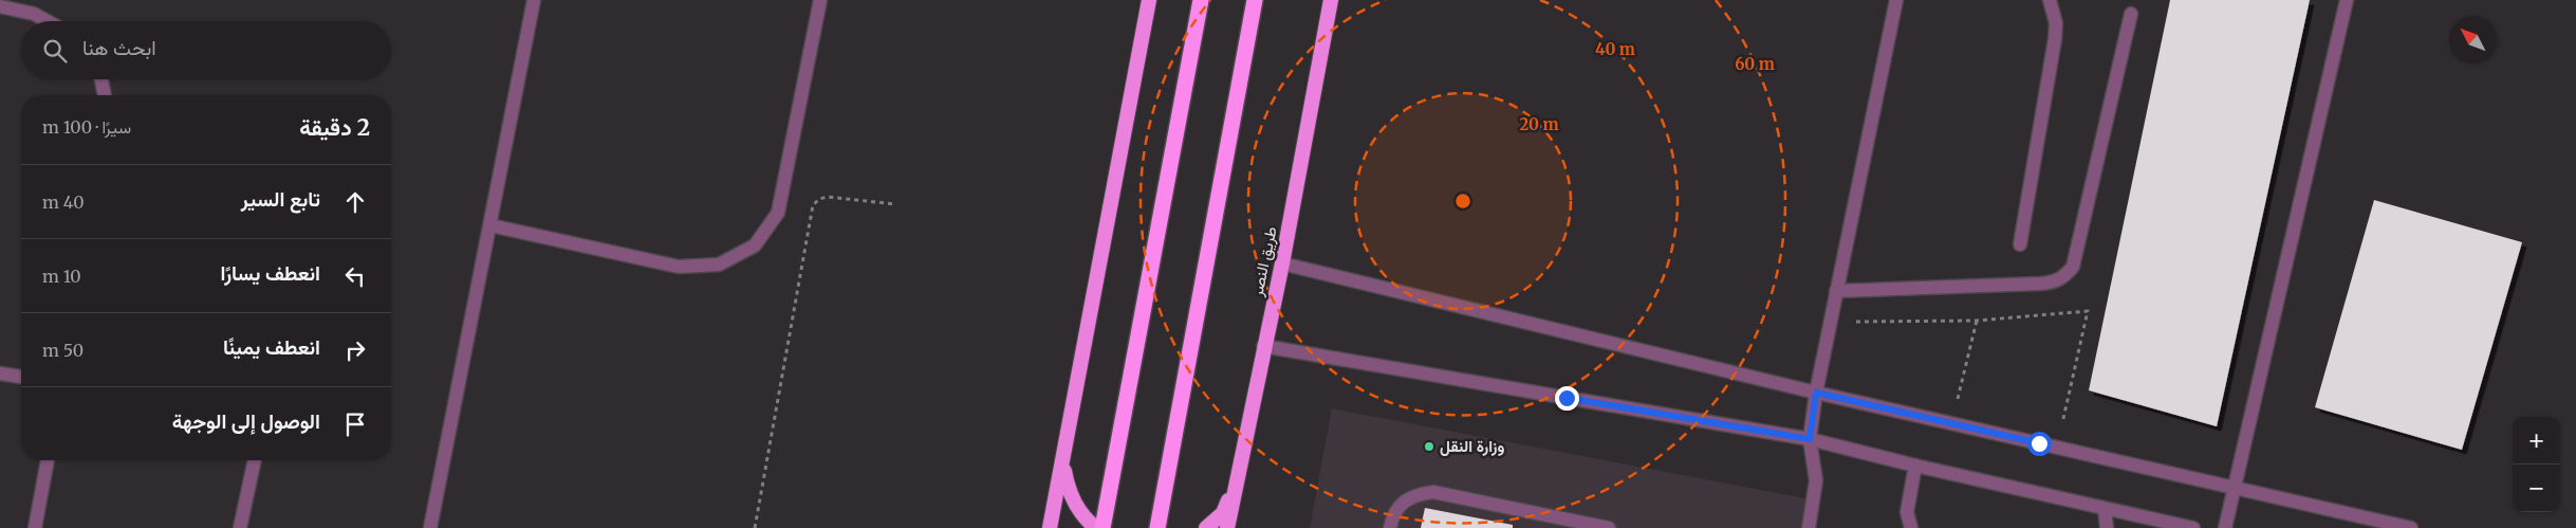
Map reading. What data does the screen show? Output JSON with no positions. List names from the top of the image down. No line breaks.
{"streets":{"highway":["طريق النصر"]},"places":["وزارة النقل"],"north":"top left","page":{"search":"ابحث هنا","heading":["2 دقيقة","سيرًا · 100 m"],"list":[["تابع السير","40 m"],["انعطف يسارًا","10 m"],["انعطف يمينًا","50 m"],"الوصول إلى الوجهة"],"map_buttons":["+","−"]},"rings":["40 m","60 m","20 m"]}
